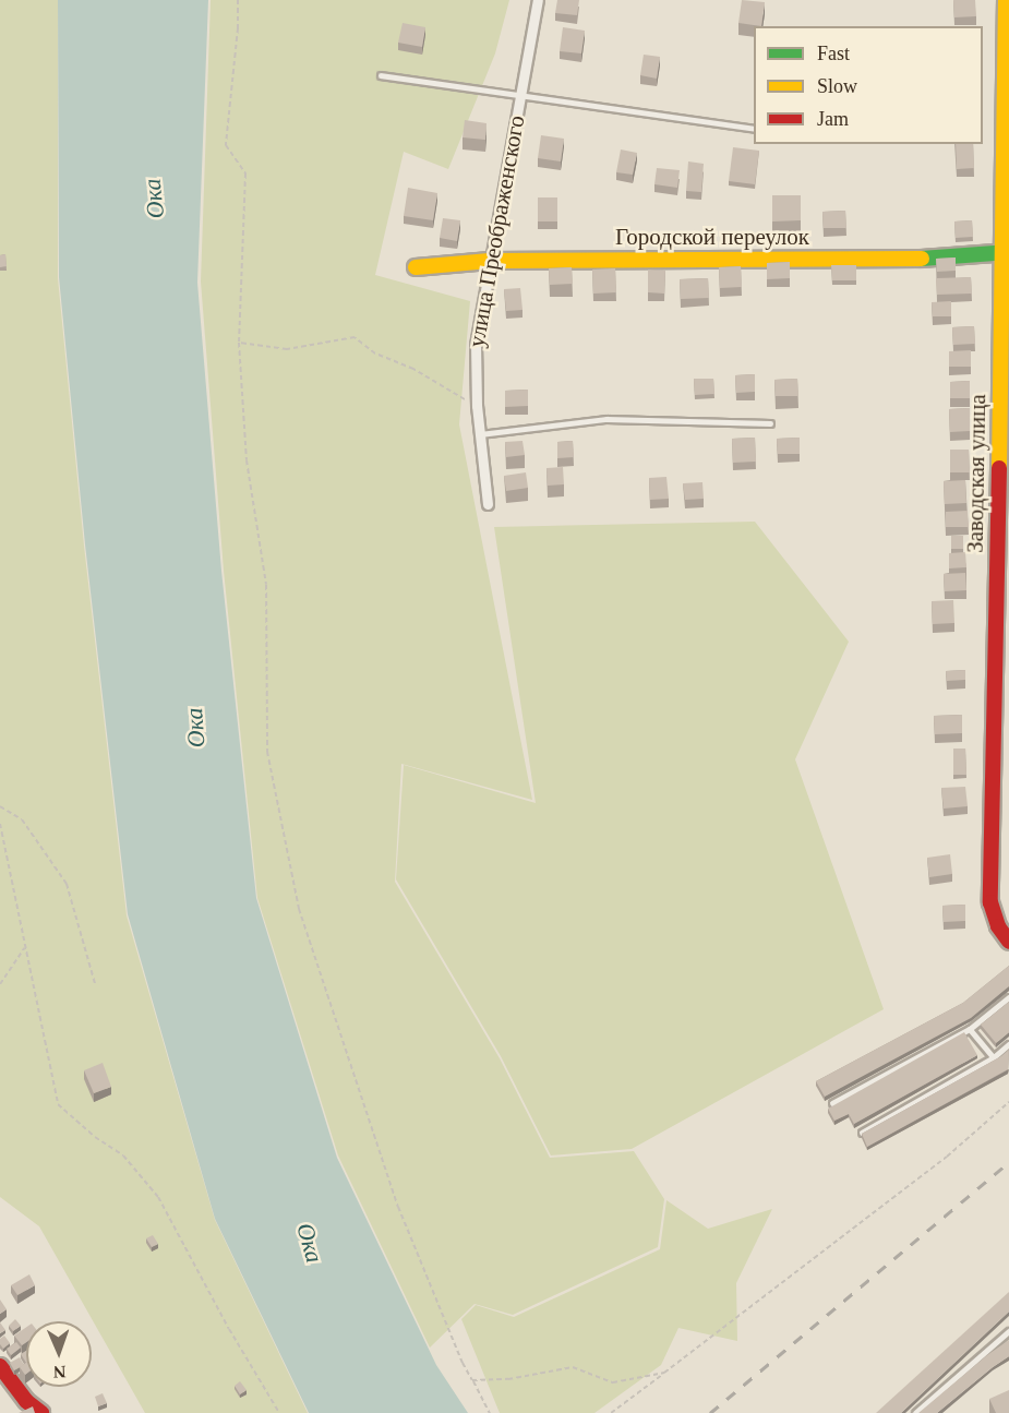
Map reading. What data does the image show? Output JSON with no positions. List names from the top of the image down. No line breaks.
{"streets":{"street":["улица Преображенского","Городской переулок","Заводская улица"]},"crossings":[["улица Преображенского","Городской переулок"],["Городской переулок","Заводская улица"]],"water":["Ока"],"legend":["Fast","Slow","Jam"],"north":"bottom"}
